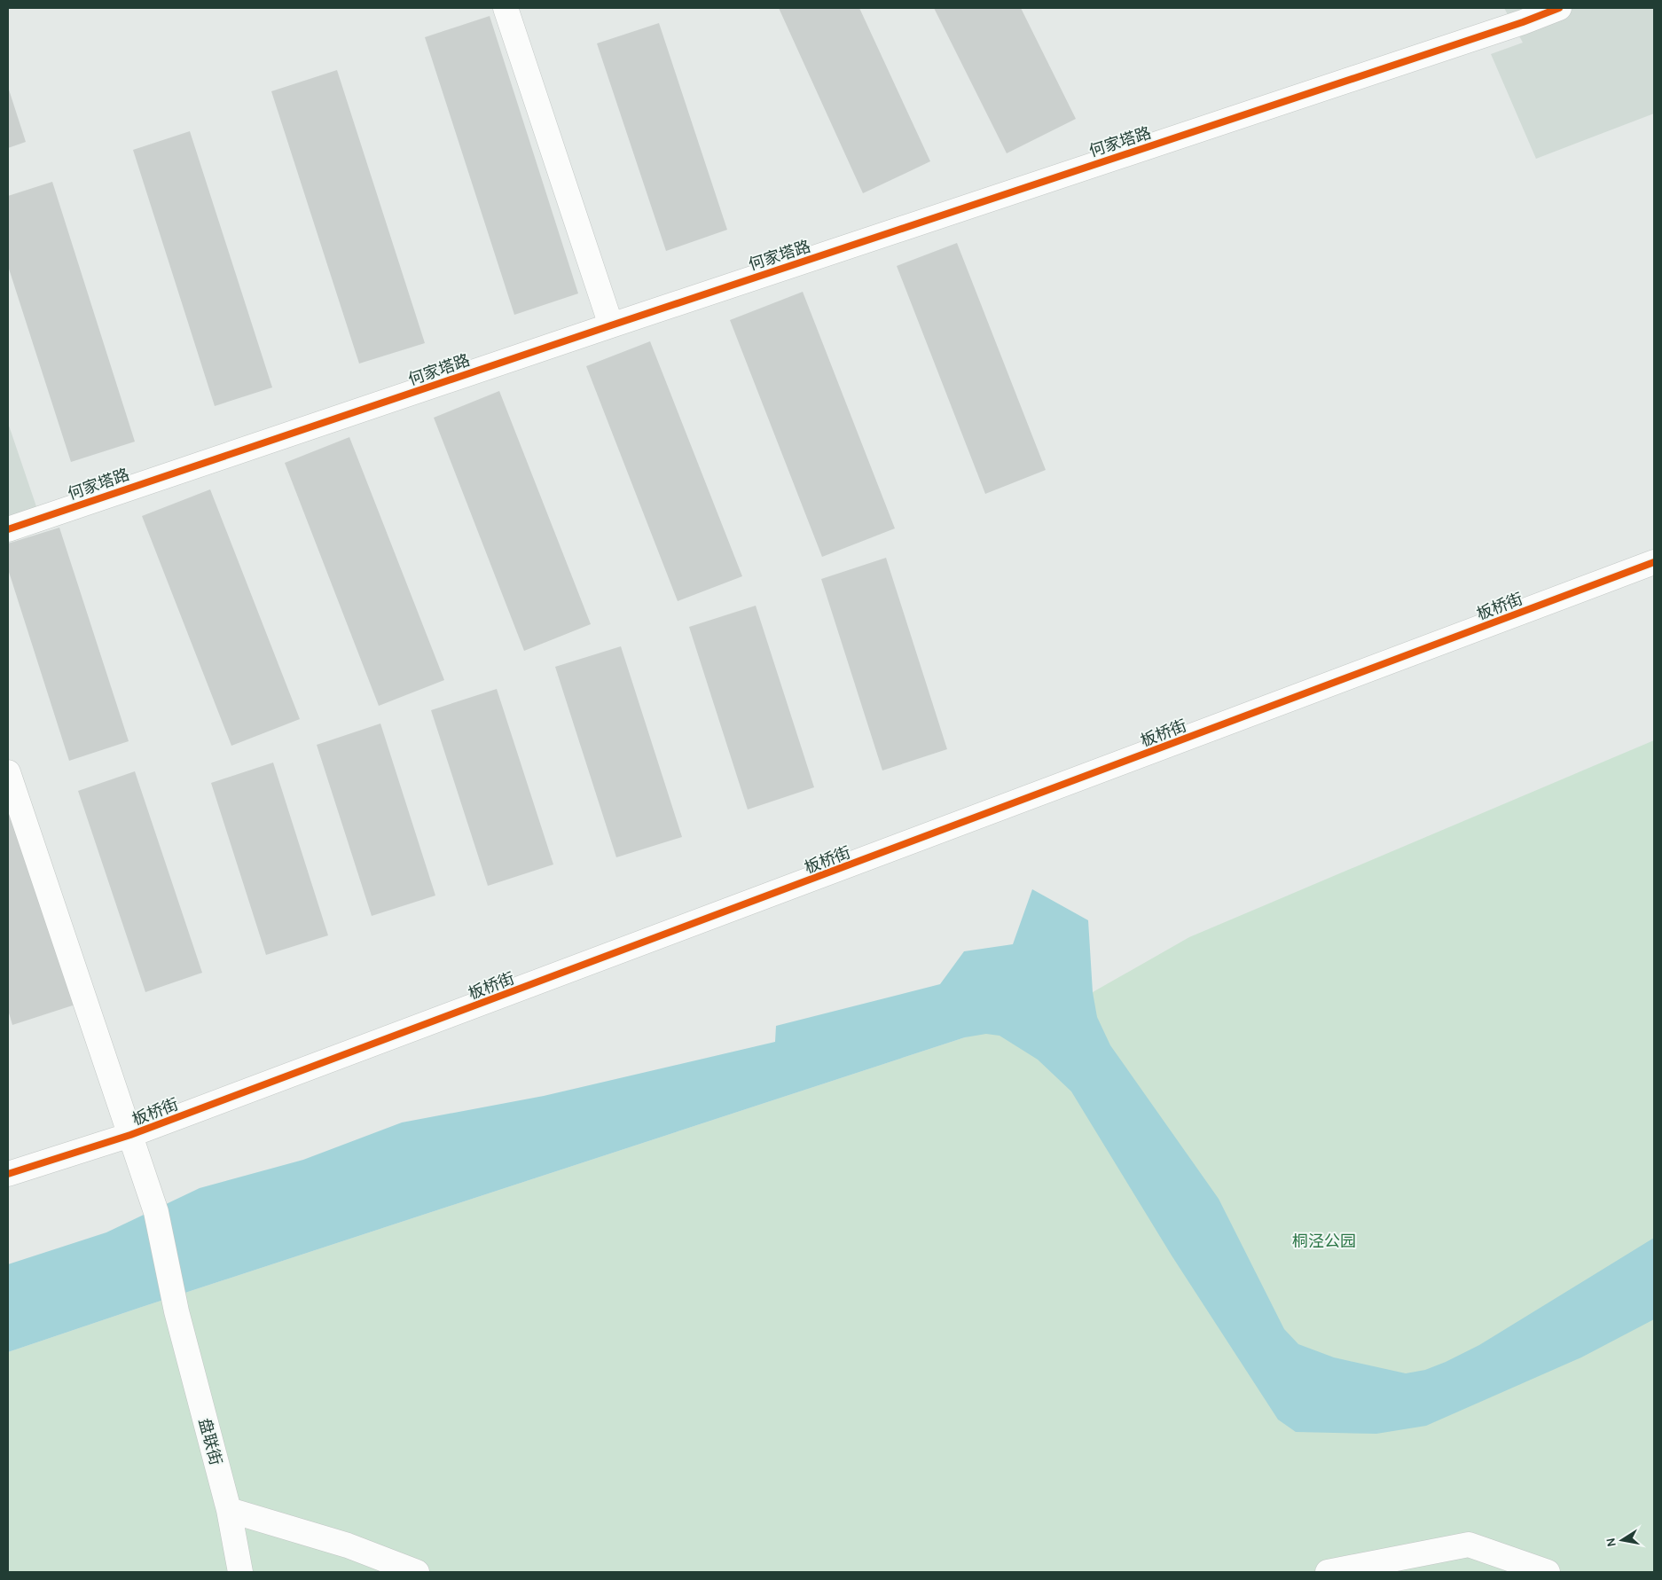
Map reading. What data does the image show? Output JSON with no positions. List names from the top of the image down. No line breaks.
{"streets":{"street":["何家塔路","板桥街","盘联街"]},"crossings":[["板桥街","盘联街"]],"parks":["桐泾公园"],"north":"left"}
